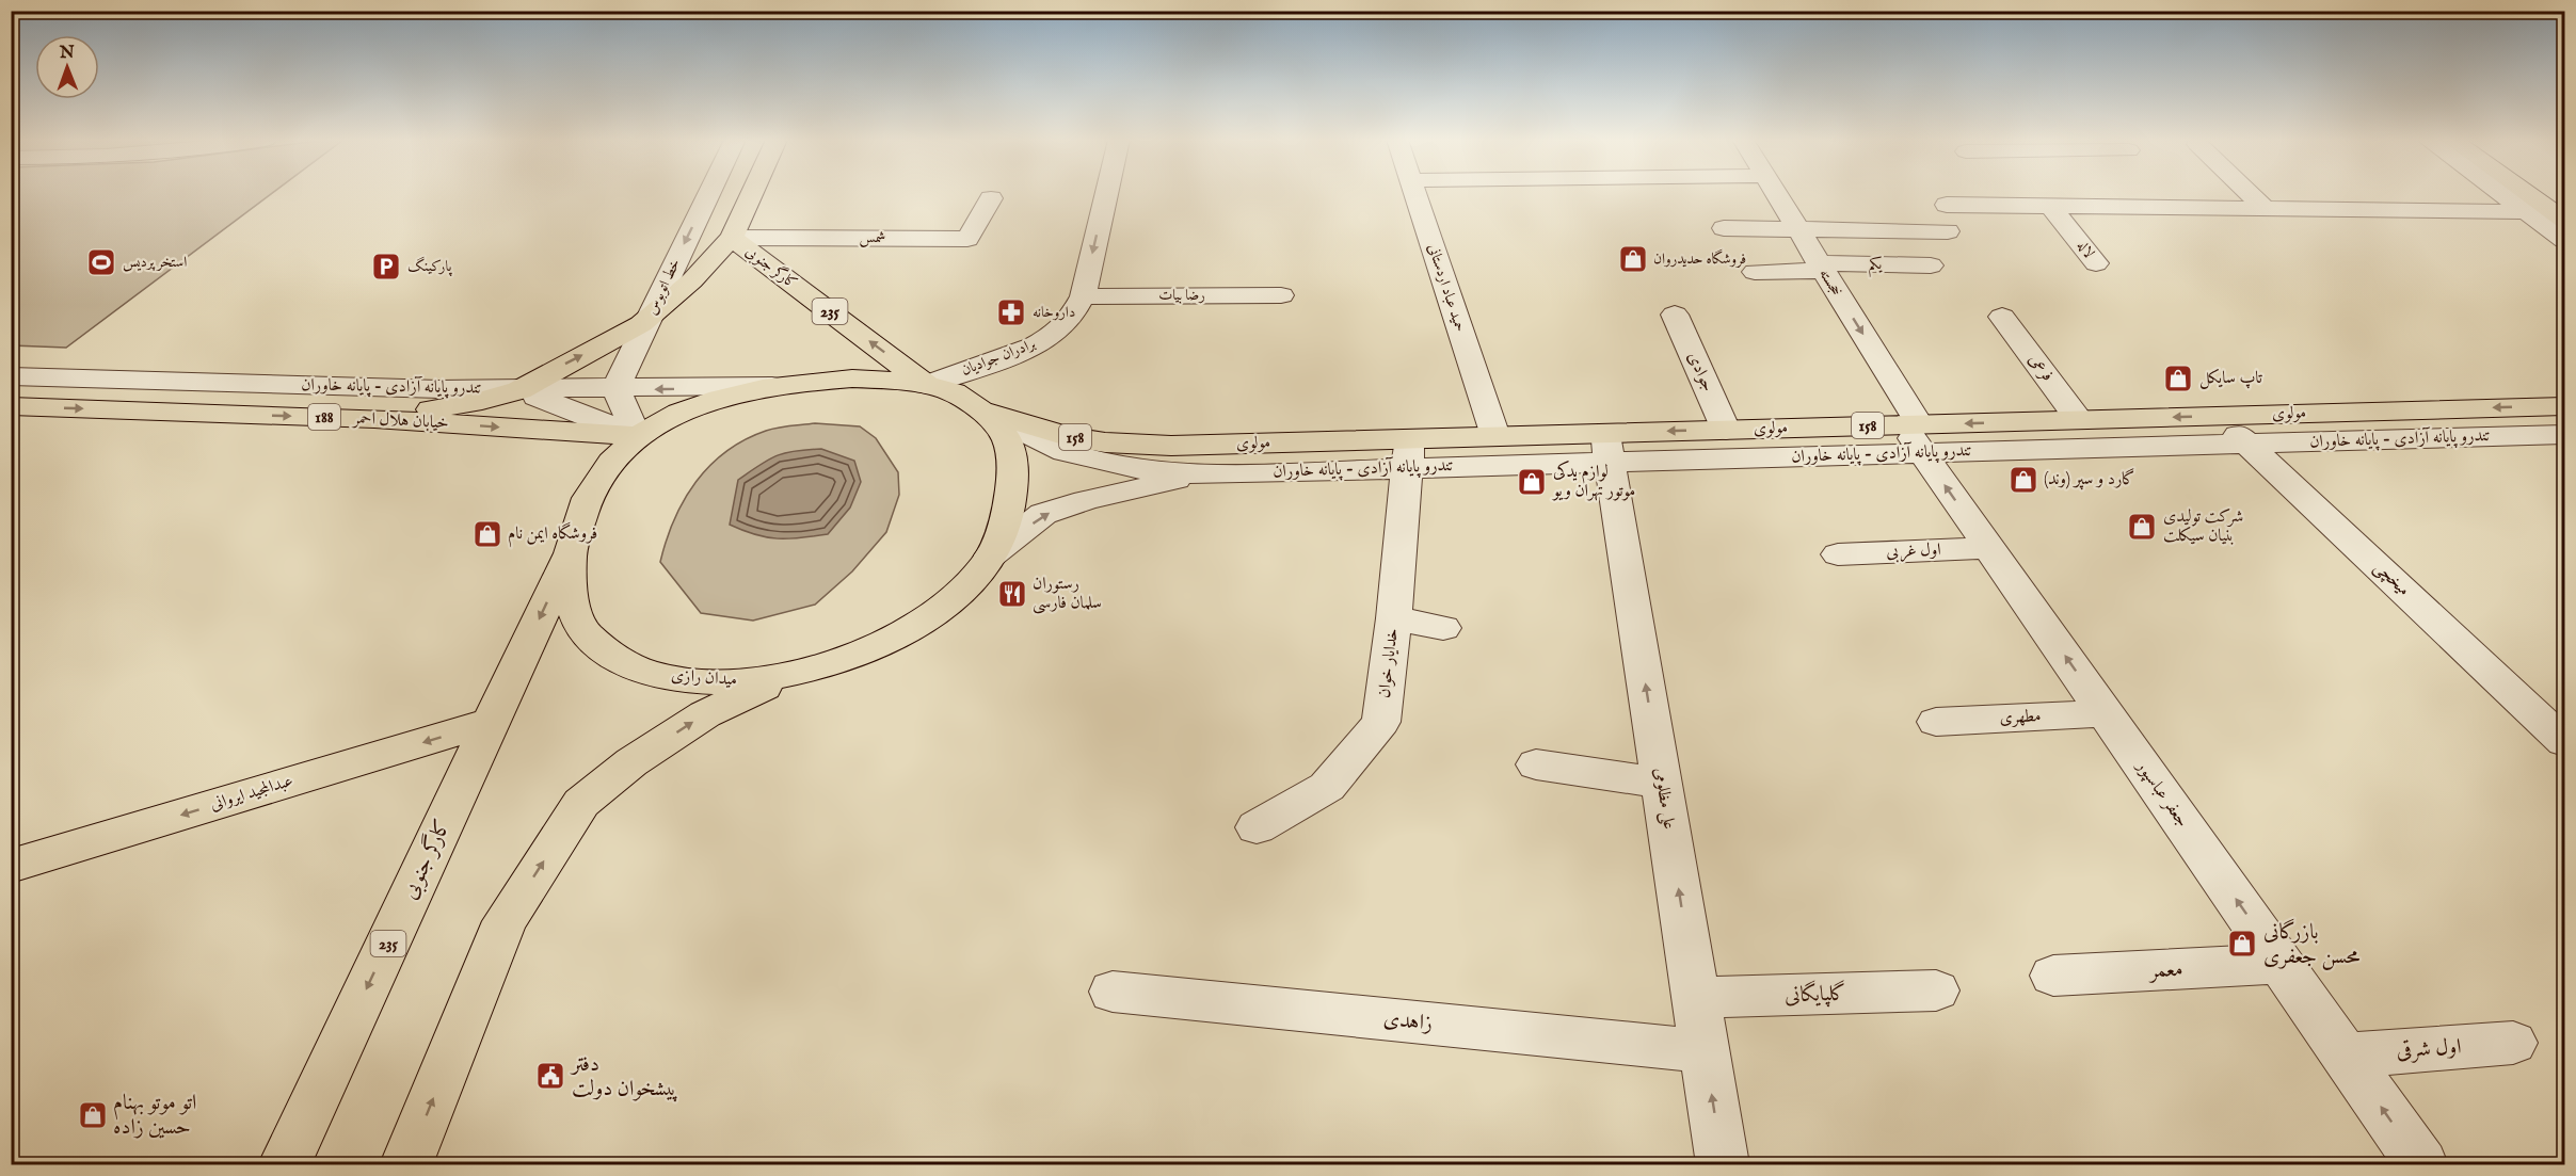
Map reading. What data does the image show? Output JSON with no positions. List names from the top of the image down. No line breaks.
{"streets":{"main road":["کارگر جنوبی","235","مولوی","188","خیابان هلال احمر","158","میدان رازی","عبدالمجید ایروانی"],"street":["شمس","لاله","یکم","خجسته","خط اتوبوس","حمید عباد اردستانی","رضا بیات","برادران جوادیان","فرعی","جوادی","تندرو پایانه آزادی - پایانه خاوران","اول غربی","میخچی","خدایار خوان","مطهری","جعفر عباسپور","علی مظلومی","معمر","گلپایگانی","زاهدی","اول شرقی"]},"crossings":[["شمس","کارگر جنوبی"],["یکم","خجسته"],["کارگر جنوبی","برادران جوادیان"],["کارگر جنوبی","میدان رازی"],["کارگر جنوبی","عبدالمجید ایروانی"],["خجسته","تندرو پایانه آزادی - پایانه خاوران"],["خجسته","مولوی"],["خجسته","جعفر عباسپور"],["خط اتوبوس","تندرو پایانه آزادی - پایانه خاوران"],["حمید عباد اردستانی","مولوی"],["رضا بیات","برادران جوادیان"],["برادران جوادیان","میدان رازی"],["فرعی","مولوی"],["جوادی","مولوی"],["تندرو پایانه آزادی - پایانه خاوران","مولوی"],["تندرو پایانه آزادی - پایانه خاوران","میخچی"],["تندرو پایانه آزادی - پایانه خاوران","خدایار خوان"],["تندرو پایانه آزادی - پایانه خاوران","میدان رازی"],["تندرو پایانه آزادی - پایانه خاوران","جعفر عباسپور"],["تندرو پایانه آزادی - پایانه خاوران","علی مظلومی"],["مولوی","میخچی"],["مولوی","خدایار خوان"],["مولوی","میدان رازی"],["مولوی","جعفر عباسپور"],["مولوی","علی مظلومی"],["خیابان هلال احمر","میدان رازی"],["اول غربی","جعفر عباسپور"],["مطهری","جعفر عباسپور"],["جعفر عباسپور","معمر"],["جعفر عباسپور","اول شرقی"],["علی مظلومی","گلپایگانی"],["علی مظلومی","زاهدی"]],"one_way":["خجسته","خط اتوبوس","برادران جوادیان","مولوی","خیابان هلال احمر","عبدالمجید ایروانی","جعفر عباسپور","علی مظلومی"],"places":{"shop":["فروشگاه حدیدروان","تاپ سایکل","گارد و سپر (وند)","لوازم یدکی موتور تهران ویو","شرکت تولیدی بنیان سیکلت","فروشگاه ایمن نام","بازرگانی محسن جعفری","اتو موتو بهنام حسین زاده"],"sports":["استخر پردیس"],"parking":["پارکینگ"],"pharmacy":["داروخانه"],"restaurant":["رستوران سلمان فارسی"],"public building":["دفتر پیشخوان دولت"]},"north":"top"}
